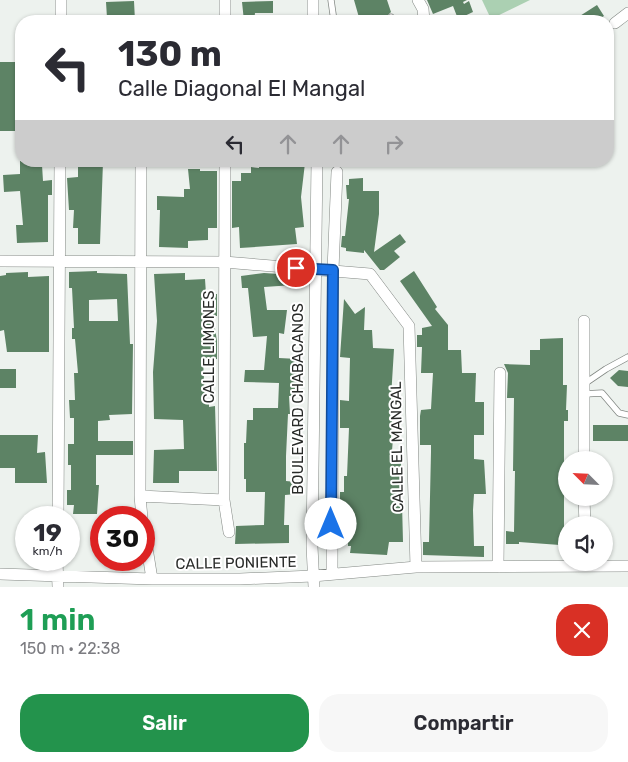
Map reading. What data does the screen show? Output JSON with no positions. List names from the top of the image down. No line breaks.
{"streets":{"street":["CALLE LIMONES","BOULEVARD CHABACANOS","CALLE EL MANGAL","CALLE PONIENTE"]},"crossings":[["BOULEVARD CHABACANOS","CALLE PONIENTE"],["CALLE EL MANGAL","CALLE PONIENTE"]],"north":"top left","page":{"turn":["130 m","Calle Diagonal El Mangal"],"speed":"19 km/h","limit":"30","heading":["1 min","150 m · 22:38"],"buttons":["Salir","Compartir"]}}
